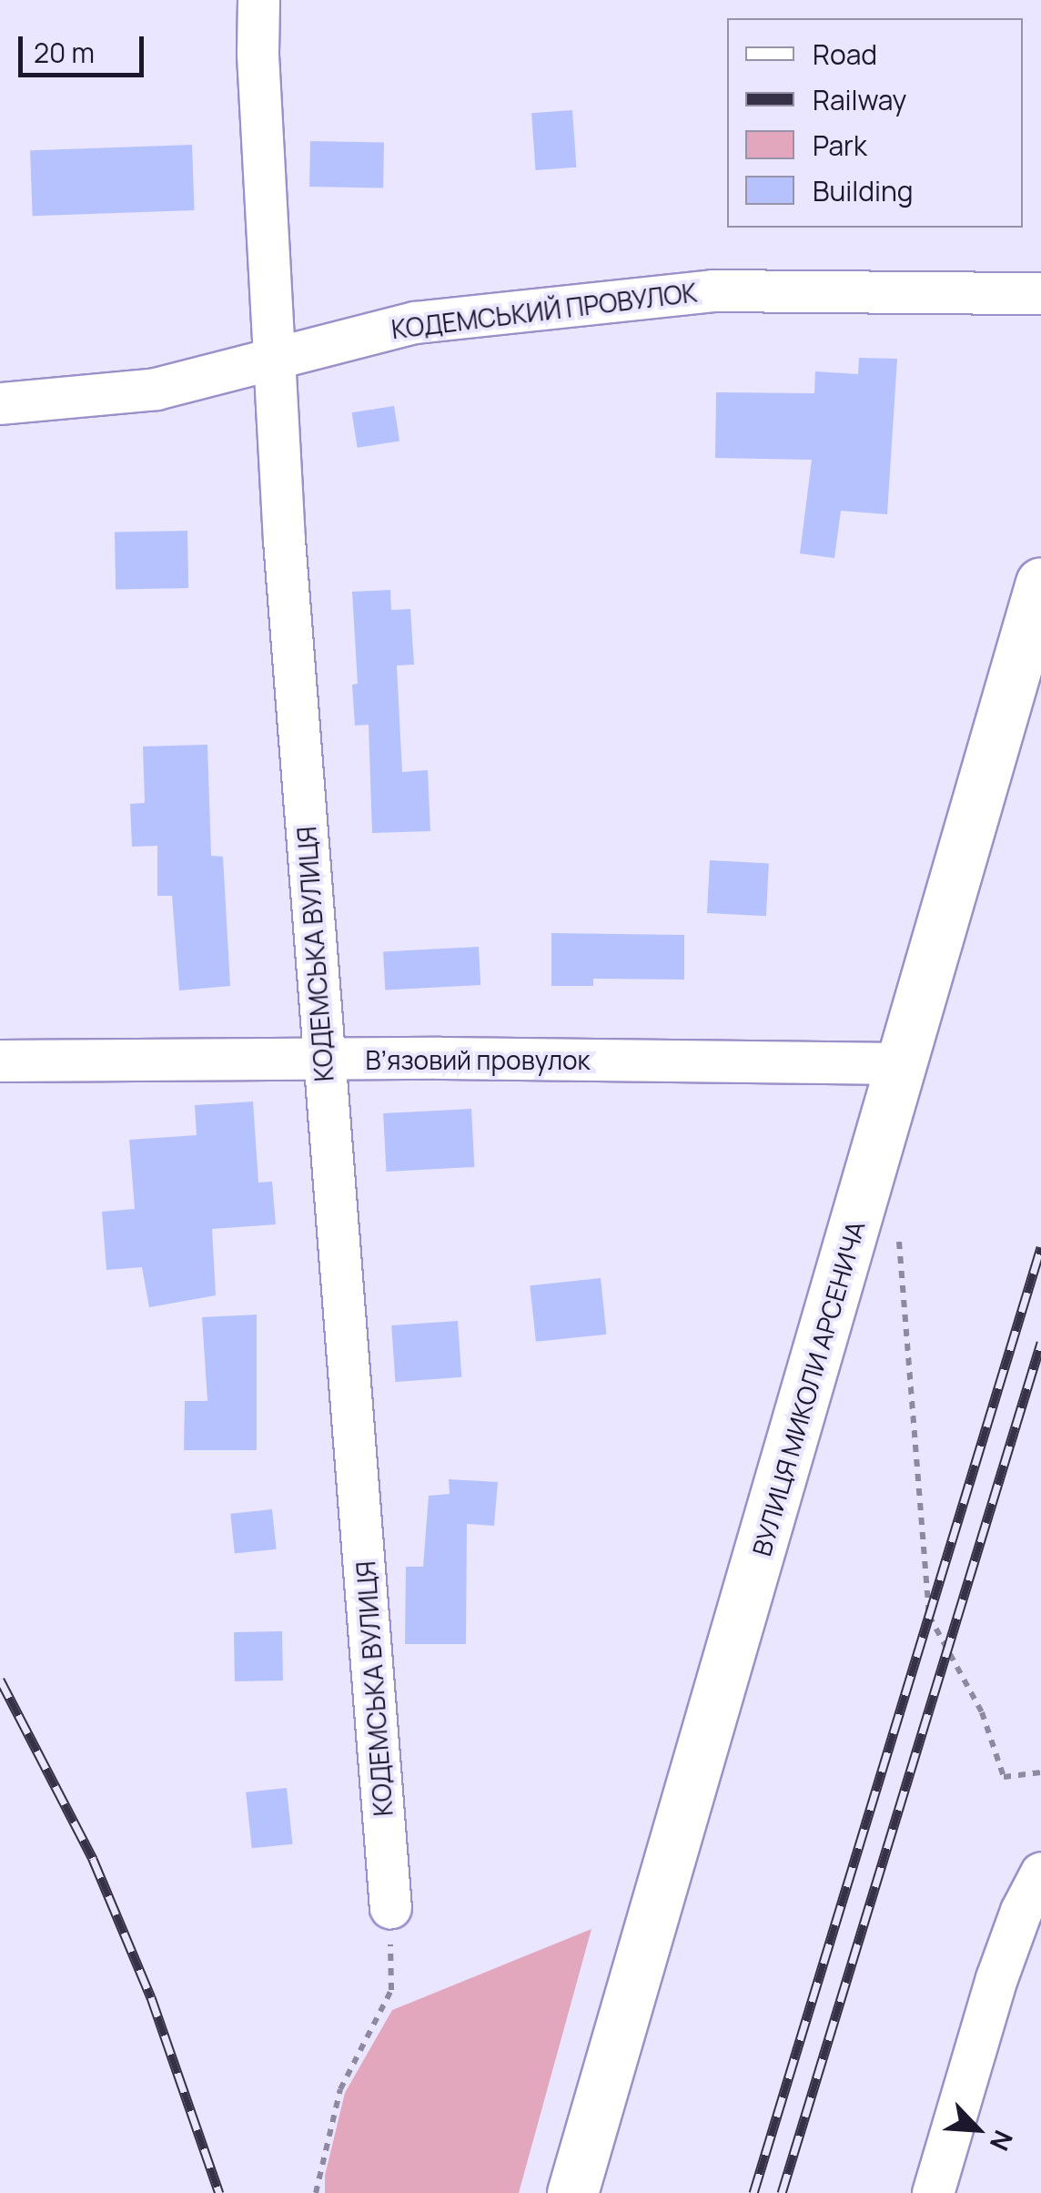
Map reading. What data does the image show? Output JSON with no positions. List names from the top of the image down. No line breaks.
{"streets":{"main road":["ВУЛИЦЯ МИКОЛИ АРСЕНИЧА"],"street":["КОДЕМСЬКИЙ ПРОВУЛОК","КОДЕМСЬКА ВУЛИЦЯ","Вʼязовий провулок"]},"crossings":[["КОДЕМСЬКИЙ ПРОВУЛОК","КОДЕМСЬКА ВУЛИЦЯ"],["КОДЕМСЬКА ВУЛИЦЯ","Вʼязовий провулок"],["Вʼязовий провулок","ВУЛИЦЯ МИКОЛИ АРСЕНИЧА"]],"legend":["Road","Railway","Park","Building"],"scale_bar":"20 m","north":"bottom right"}
